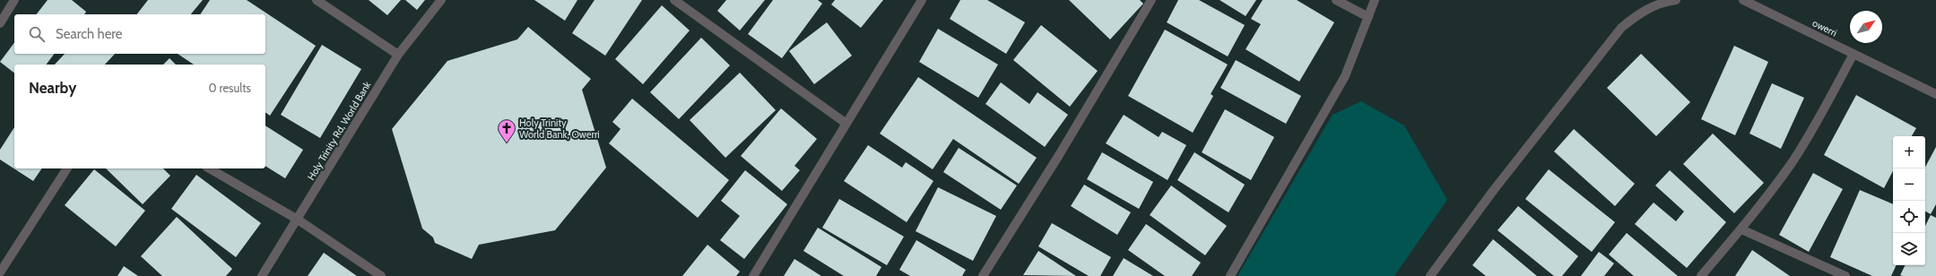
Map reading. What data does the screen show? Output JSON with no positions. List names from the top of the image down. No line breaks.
{"streets":{"street":["owerri","Holy Trinity Rd, World Bank"]},"places":{"church":["Holy Trinity World Bank, Owerri"]},"north":"top right","page":{"search":"Search here","heading":["Nearby","0 results"],"map_buttons":["+","−"]}}
